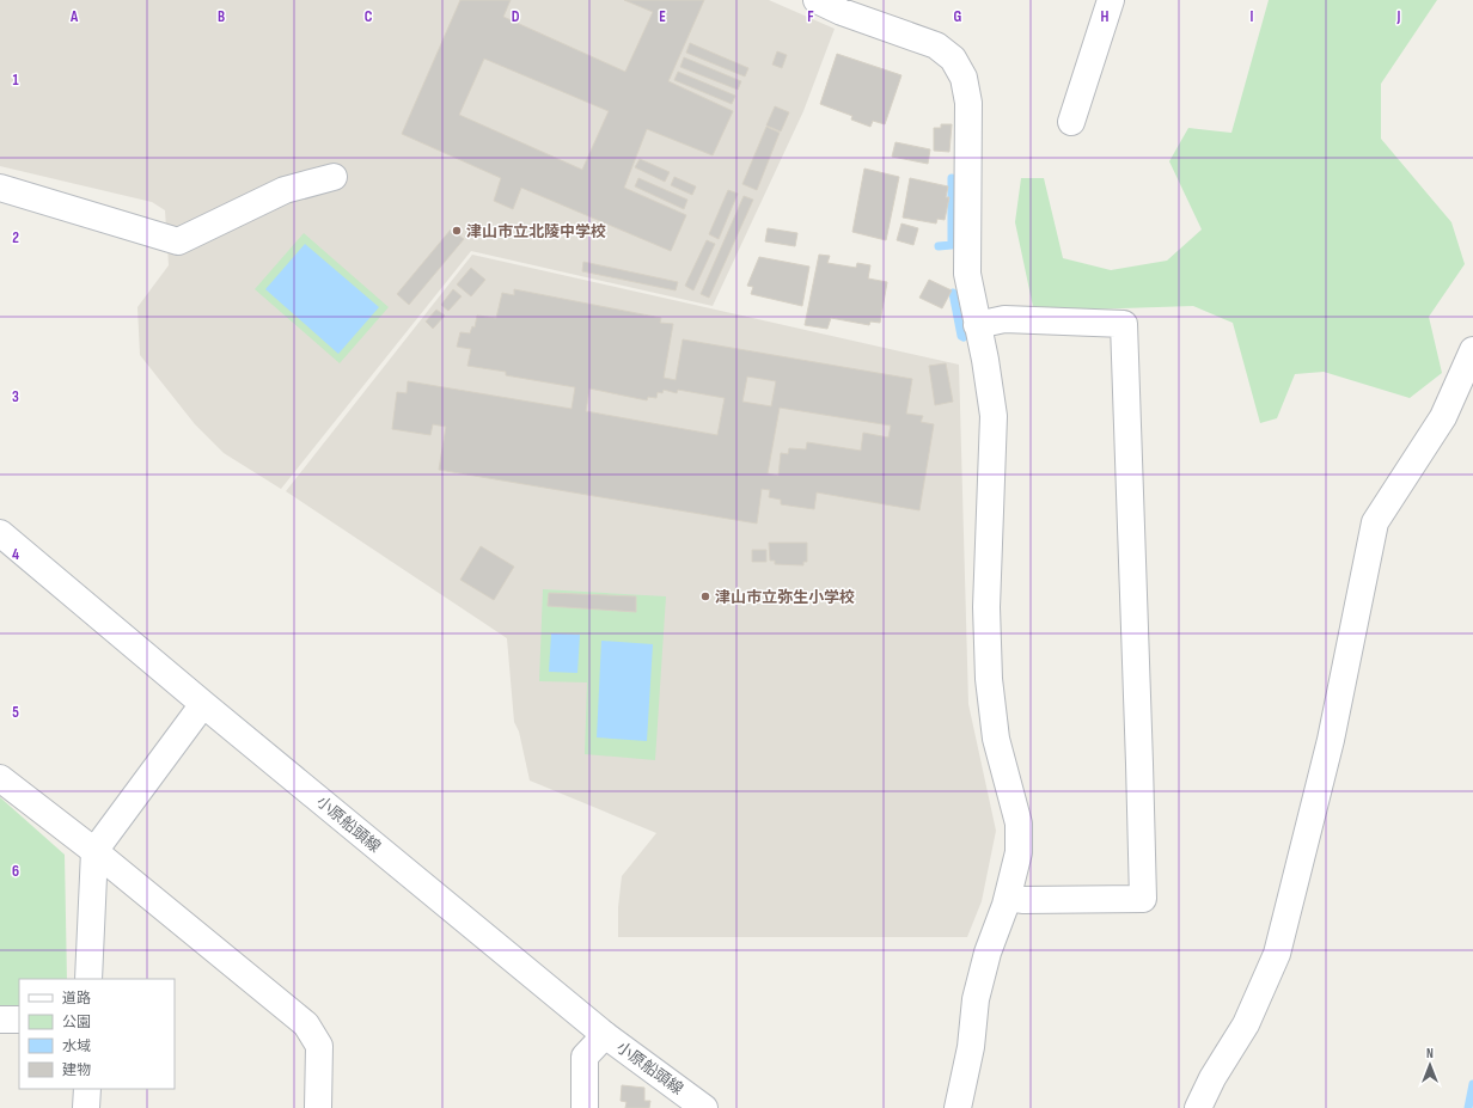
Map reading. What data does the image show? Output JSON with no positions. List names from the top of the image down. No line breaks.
{"streets":{"street":["小原船頭線"]},"places":["津山市立北陵中学校","津山市立弥生小学校"],"legend":["道路","公園","水域","建物"],"north":"top","grid":{"columns":["A","B","C","D","E","F","G","H","I","J"],"rows":["1","2","3","4","5","6"]}}
